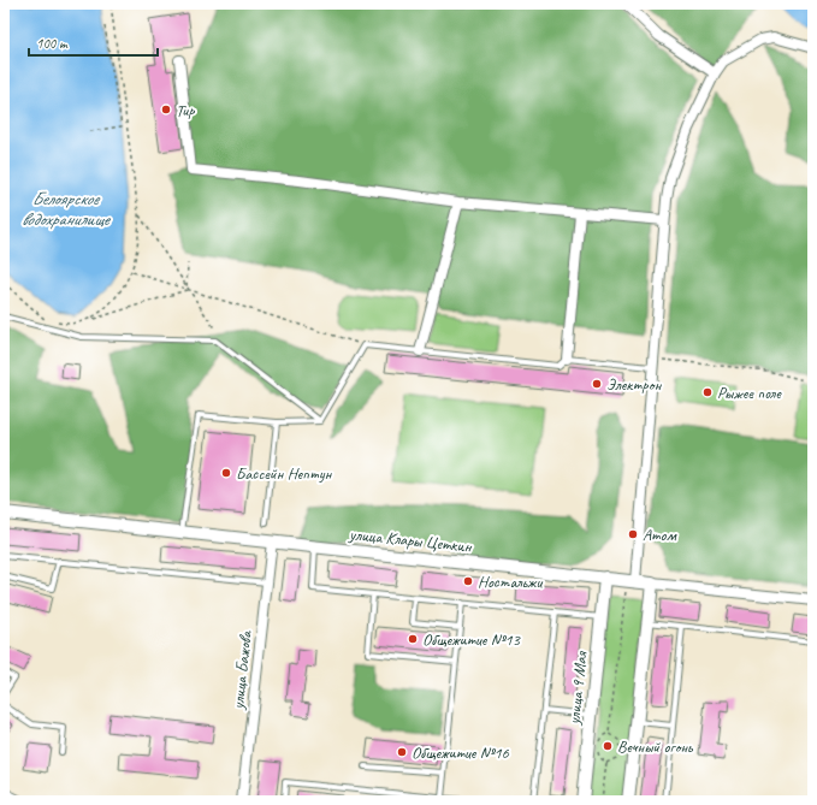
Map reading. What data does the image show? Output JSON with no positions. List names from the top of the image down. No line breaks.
{"streets":{"street":["улица Клары Цеткин","улица Бажова","улица 9 Мая"]},"crossings":[["улица Клары Цеткин","улица Бажова"],["улица Клары Цеткин","улица 9 Мая"]],"water":["Белоярское водохранилище"],"places":["Тир","Электрон","Рыжее поле","Бассейн Нептун","Атом","Ностальжи","Общежитие №13","Вечный огонь","Общежитие №16"],"scale_bar":"100 m"}
